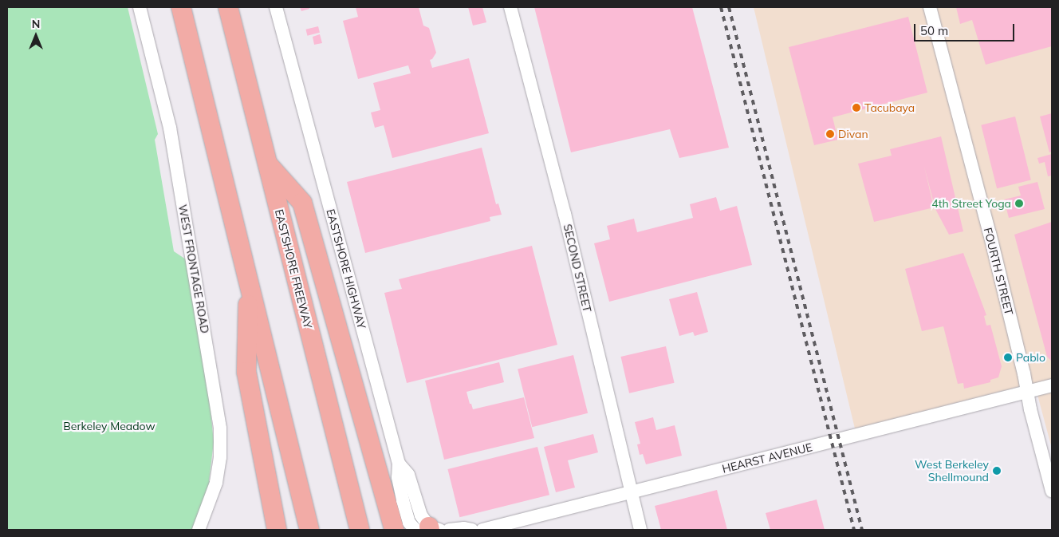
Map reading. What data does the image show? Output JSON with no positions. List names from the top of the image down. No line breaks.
{"streets":{"highway":["EASTSHORE FREEWAY"],"street":["SECOND STREET","WEST FRONTAGE ROAD","EASTSHORE HIGHWAY","FOURTH STREET","HEARST AVENUE"]},"crossings":[["SECOND STREET","HEARST AVENUE"],["FOURTH STREET","HEARST AVENUE"]],"parks":["Berkeley Meadow"],"places":["Tacubaya","Divan","4th Street Yoga","Pablo","West Berkeley Shellmound"],"scale_bar":"50 m","north":"top"}
